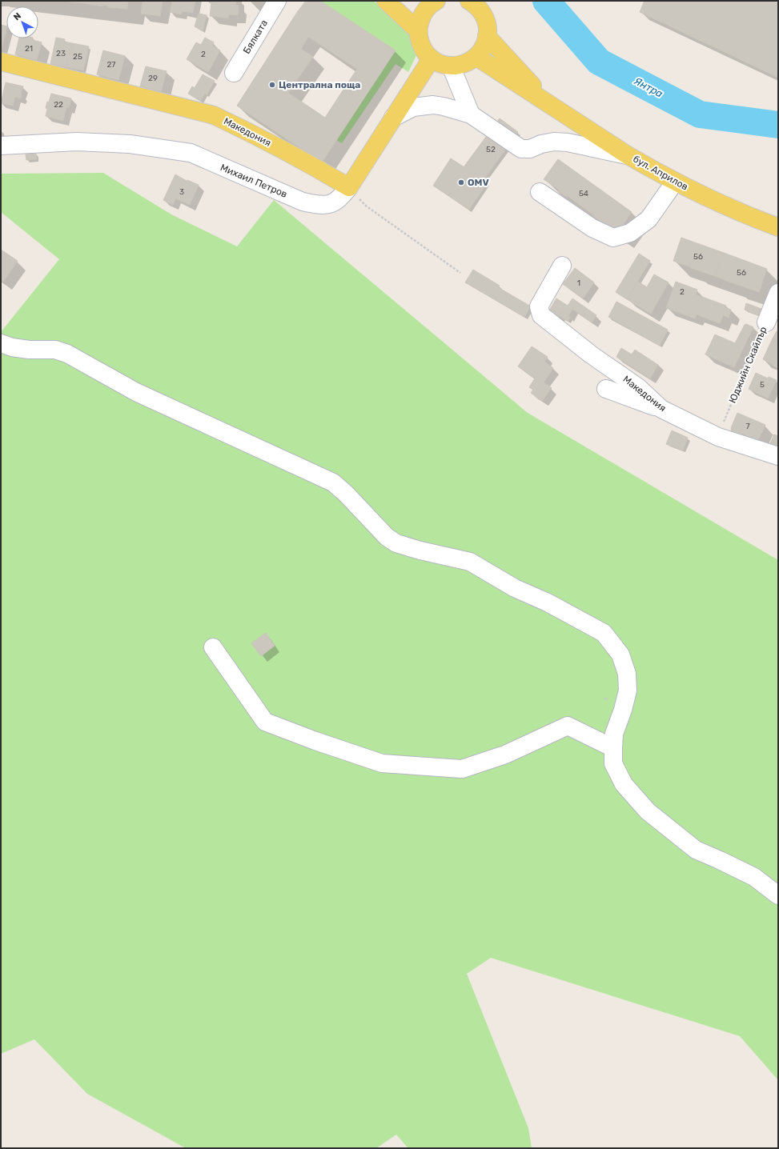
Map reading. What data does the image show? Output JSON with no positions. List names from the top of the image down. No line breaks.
{"streets":{"main road":["Македония","бул. Априлов","Михаил Петров"],"street":["Бялката","Юджийн Скайлър"]},"crossings":[["Македония","Михаил Петров"],["Македония","Юджийн Скайлър"]],"water":["Янтра"],"places":["Централна поща","OMV"],"house_numbers":["21","23","2","25","27","29","22","52","3","54","56","56","1","2","5","7"],"north":"top left"}
